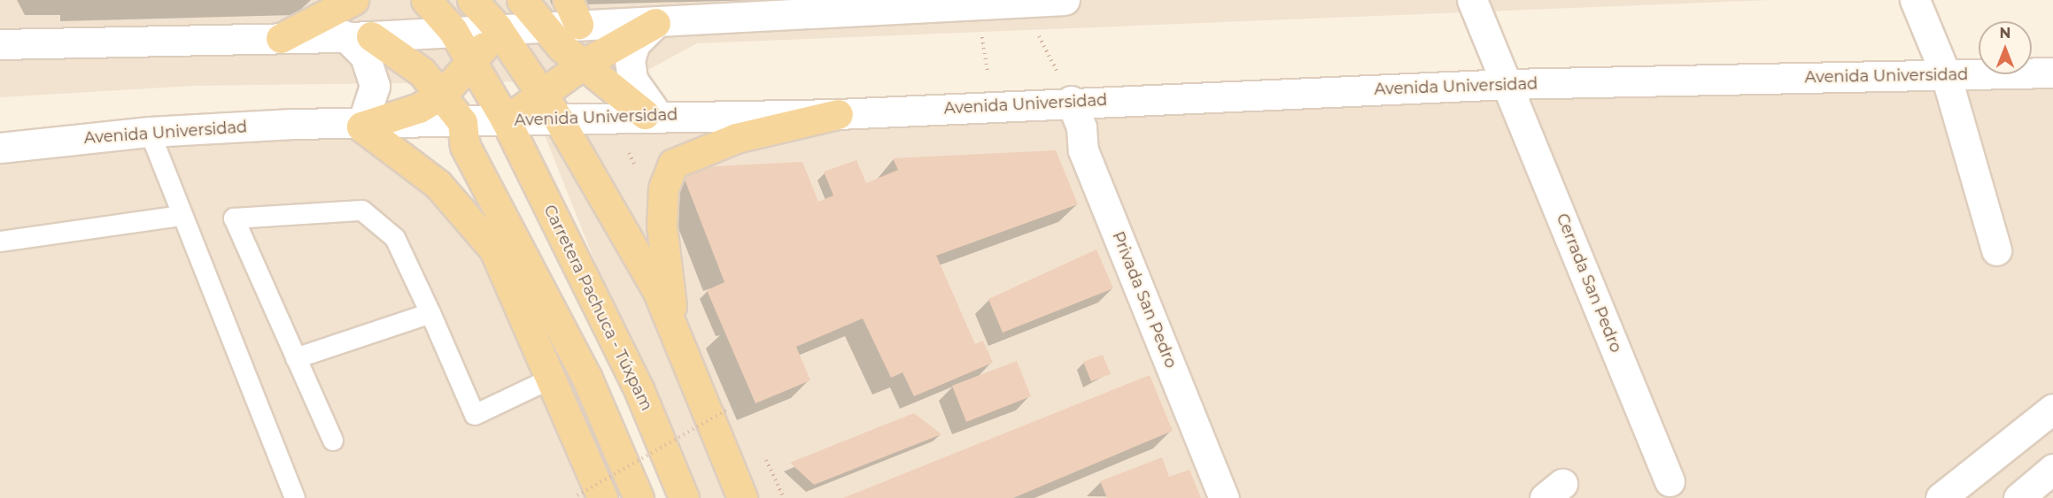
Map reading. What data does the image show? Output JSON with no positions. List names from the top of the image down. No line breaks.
{"streets":{"main road":["Avenida Universidad","Cerrada San Pedro","Privada San Pedro","Carretera Pachuca - Túxpam"]},"crossings":[["Avenida Universidad","Cerrada San Pedro"],["Avenida Universidad","Privada San Pedro"],["Avenida Universidad","Carretera Pachuca - Túxpam"]],"north":"top"}
